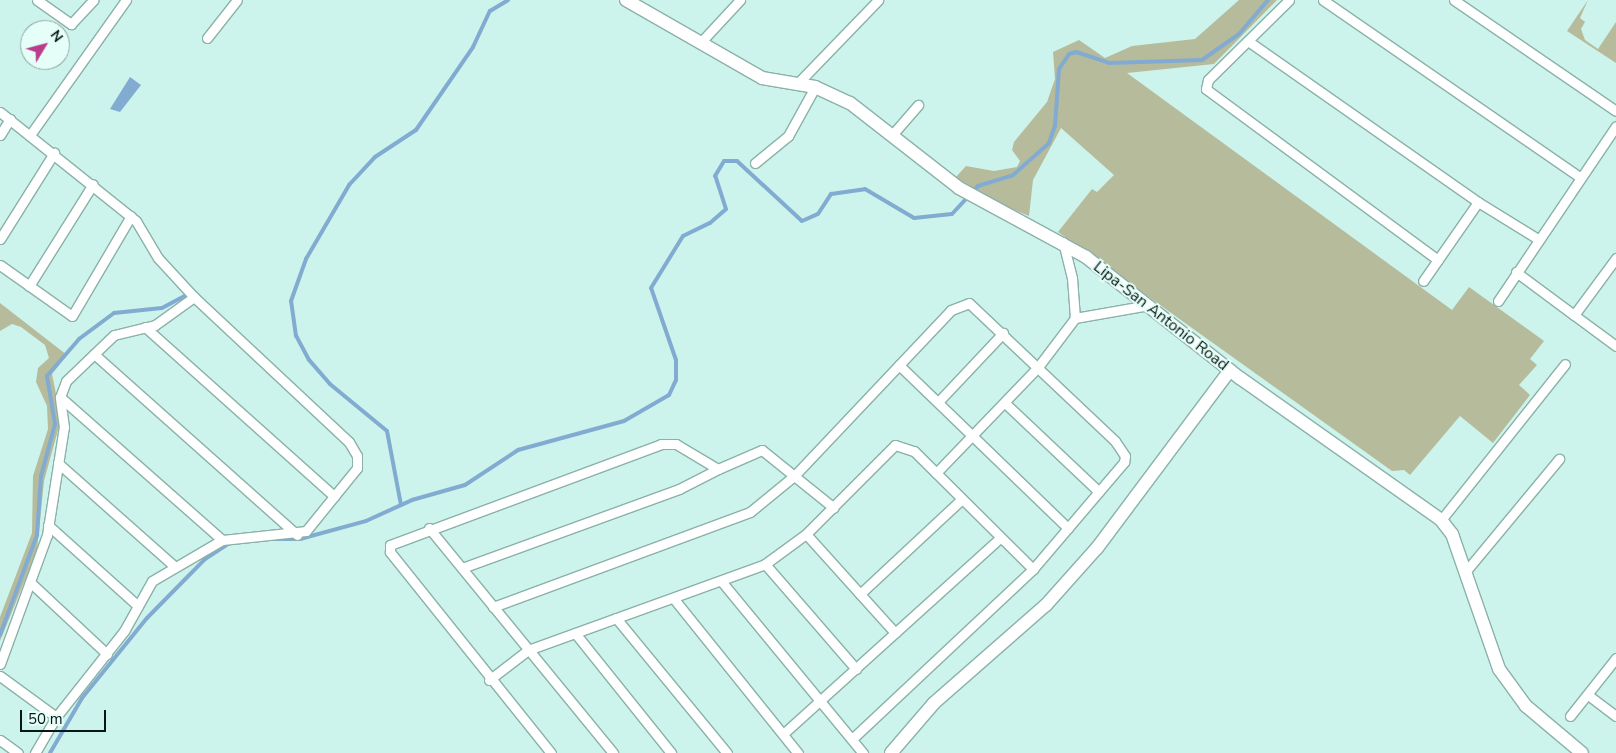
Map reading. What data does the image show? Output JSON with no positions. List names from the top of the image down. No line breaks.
{"streets":{"main road":["Lipa-San Antonio Road"]},"scale_bar":"50 m","north":"top right"}
